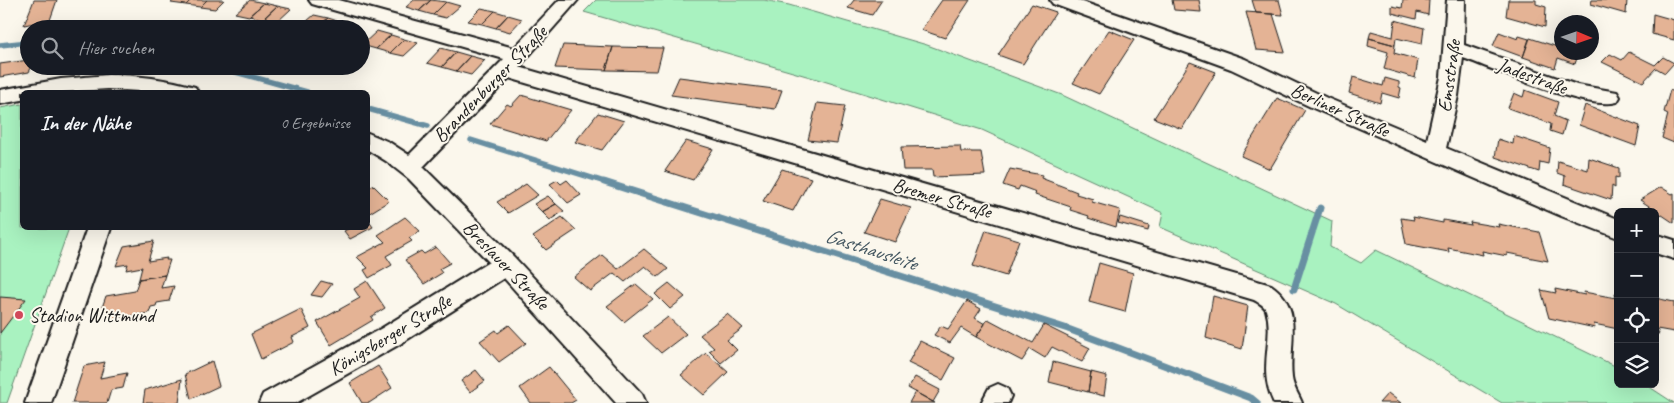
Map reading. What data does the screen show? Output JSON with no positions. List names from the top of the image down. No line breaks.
{"streets":{"street":["Emsstraße","Jadestraße","Brandenburger Straße","Berliner Straße","Bremer Straße","Breslauer Straße","Königsberger Straße"]},"crossings":[["Emsstraße","Jadestraße"],["Emsstraße","Berliner Straße"],["Brandenburger Straße","Bremer Straße"],["Brandenburger Straße","Breslauer Straße"],["Breslauer Straße","Königsberger Straße"]],"water":["Gasthausleite"],"places":["Stadion Wittmund"],"north":"right","page":{"search":"Hier suchen","heading":["In der Nähe","0 Ergebnisse"],"map_buttons":["+","−"]}}
